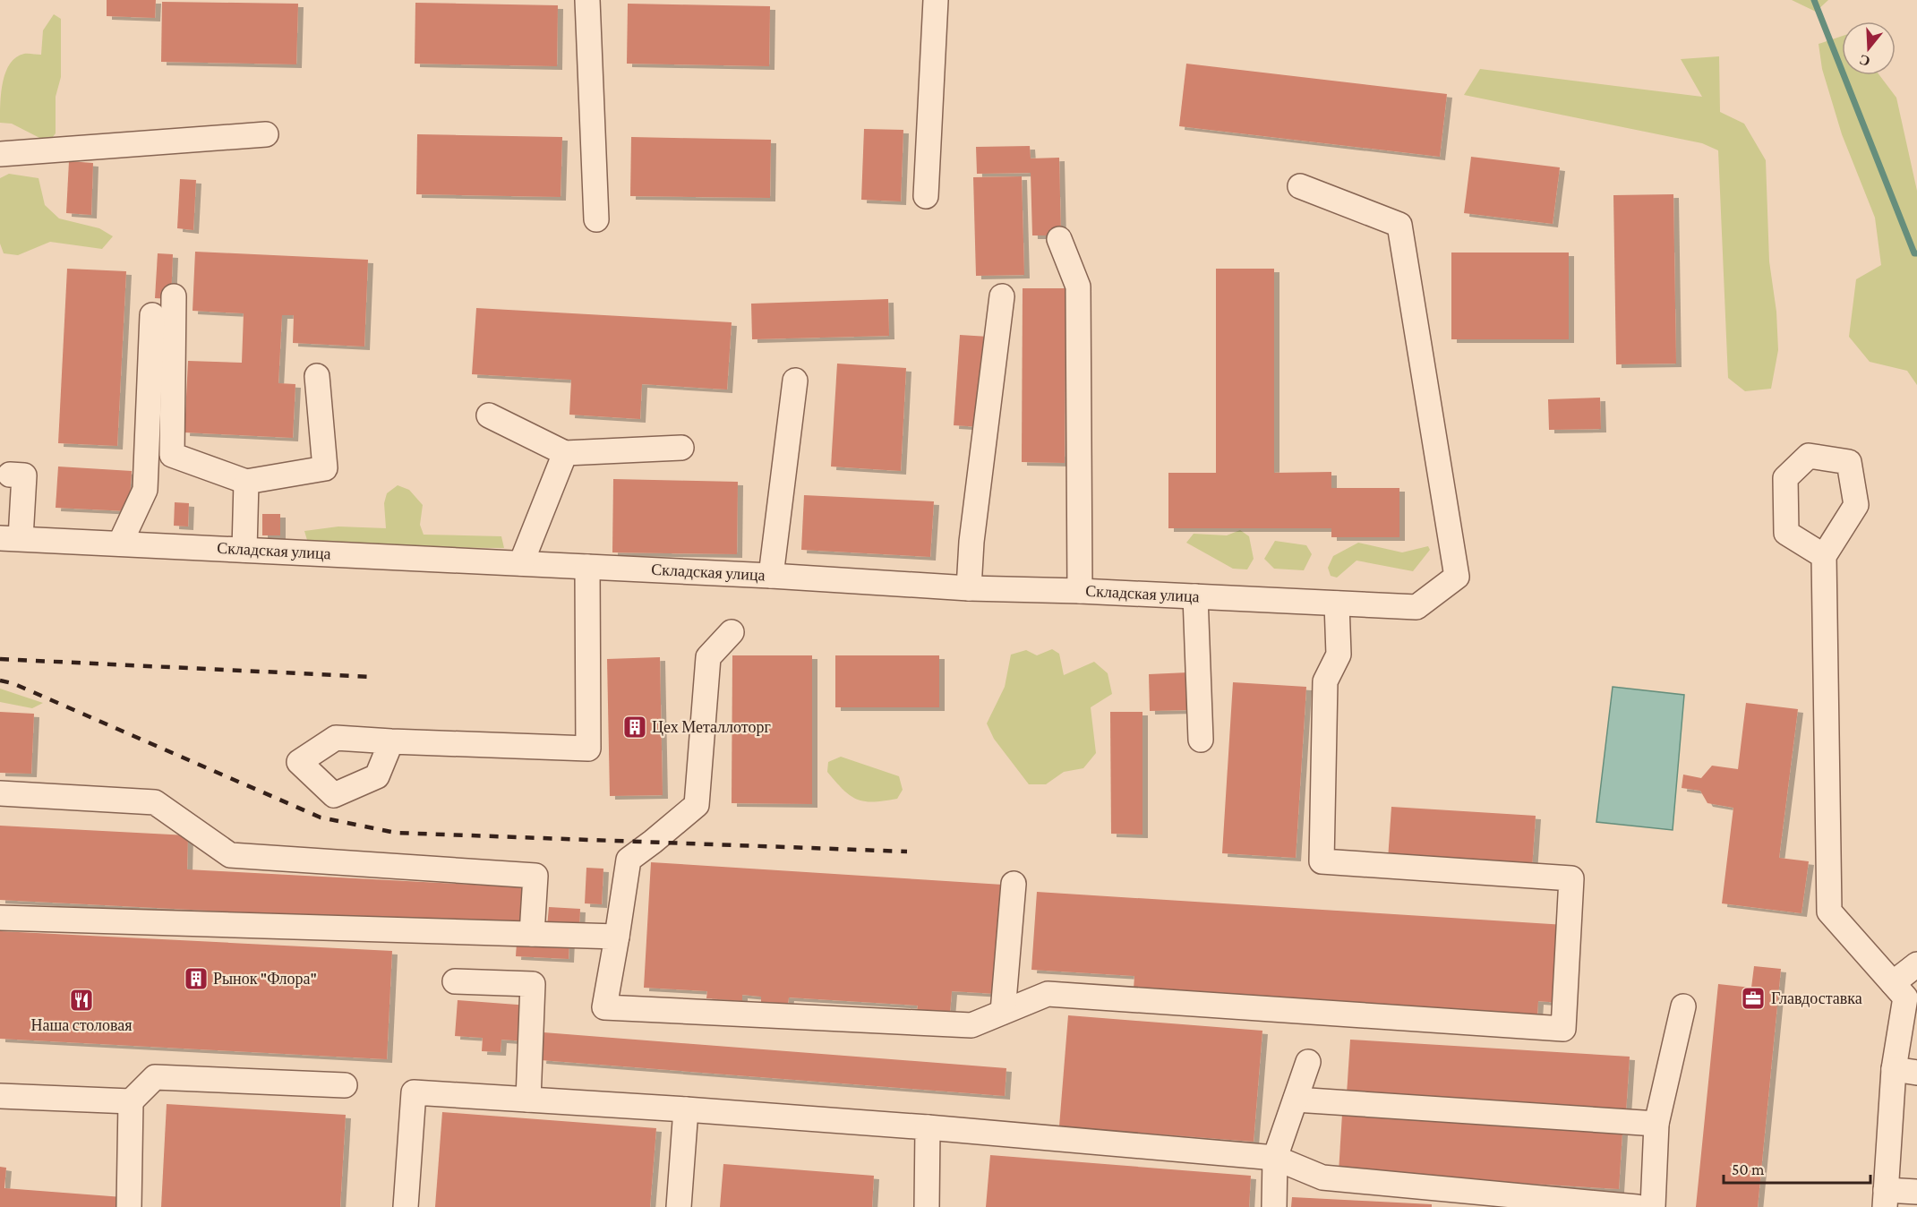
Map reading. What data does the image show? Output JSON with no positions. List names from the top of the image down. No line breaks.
{"streets":{"street":["Складская улица"]},"places":{"building":["Цех Металлоторг","Рынок \"Флора\""],"office":["Главдоставка"],"restaurant":["Наша столовая"]},"scale_bar":"50 m","north":"bottom"}
